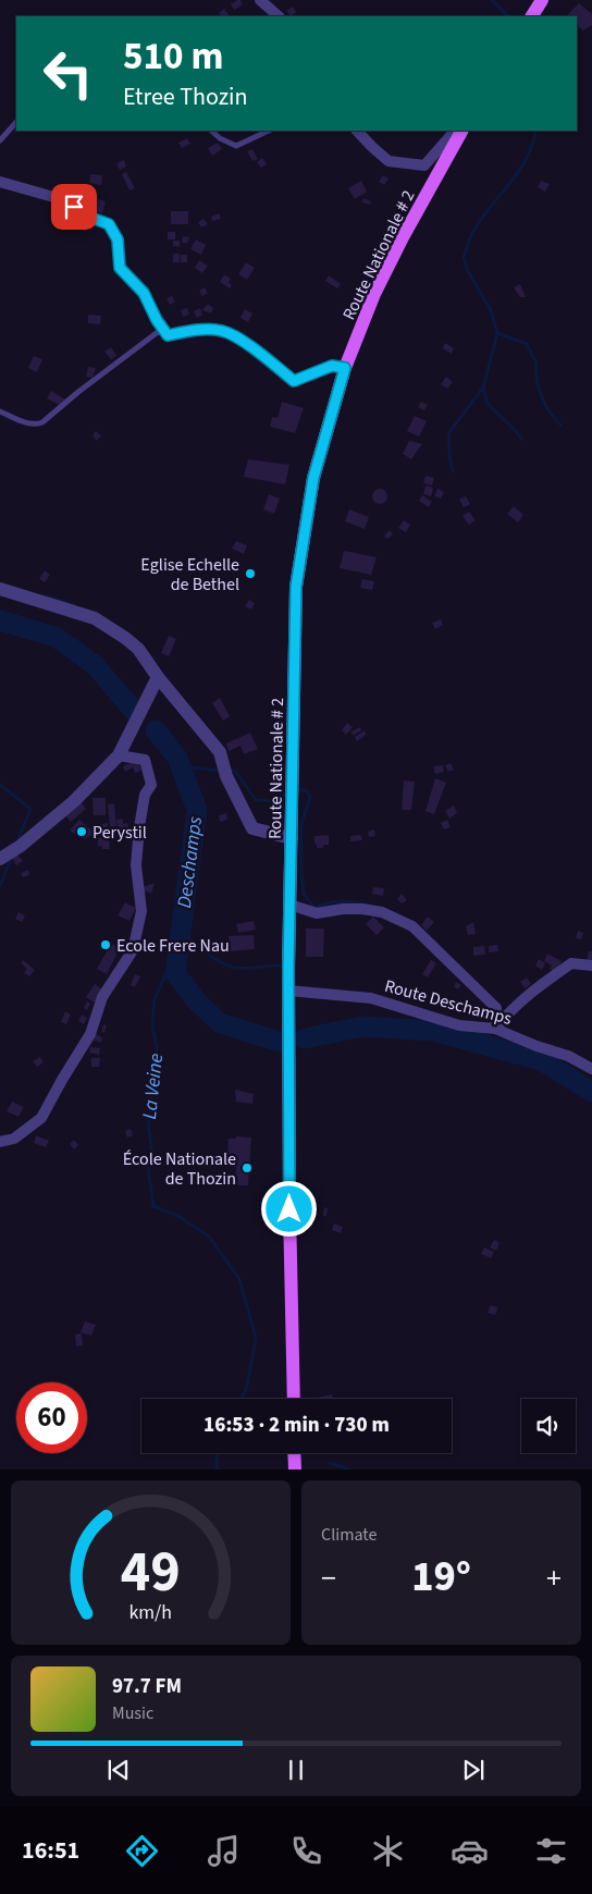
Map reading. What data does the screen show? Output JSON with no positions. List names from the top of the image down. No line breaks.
{"streets":{"main road":["Route Nationale # 2"],"street":["Route Deschamps"]},"crossings":[["Route Nationale # 2","Route Deschamps"]],"water":["Deschamps","La Veine"],"places":["Eglise Echelle de Bethel","Perystil","Ecole Frere Nau","École Nationale de Thozin"],"page":{"turn":["510 m","Etree Thozin"],"limit":"60","trip":"16:53 · 2 min · 730 m","tile":"Climate","heat":["−","19°","+"],"song":["97.7 FM","Music"],"tabs":"16:51","gauge":["49","km/h"]}}
